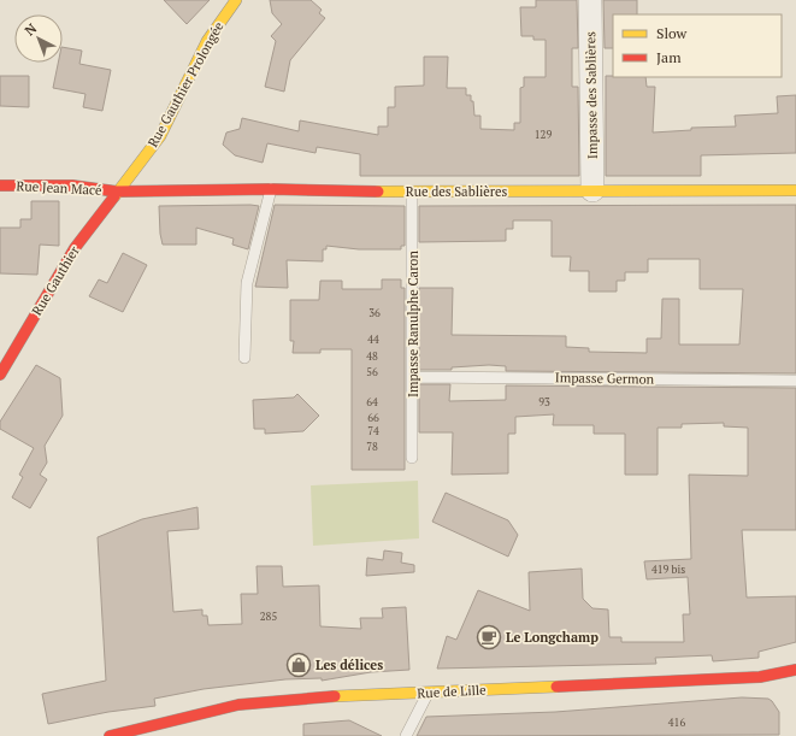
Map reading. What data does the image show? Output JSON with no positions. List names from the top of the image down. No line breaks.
{"streets":{"street":["Rue Gauthier Prolongée","Impasse des Sablières","Rue Jean Macé","Rue des Sablières","Rue Gauthier","Rue de Lille"],"lane":["Impasse Ranulphe Caron","Impasse Germon"]},"crossings":[["Rue Gauthier Prolongée","Rue Jean Macé"],["Rue Gauthier Prolongée","Rue des Sablières"],["Rue Gauthier Prolongée","Rue Gauthier"],["Impasse des Sablières","Rue des Sablières"],["Rue Jean Macé","Rue des Sablières"],["Rue Jean Macé","Rue Gauthier"],["Rue des Sablières","Rue Gauthier"],["Rue des Sablières","Impasse Ranulphe Caron"],["Impasse Ranulphe Caron","Impasse Germon"]],"places":{"cafe":["Le Longchamp"],"shop":["Les délices"]},"house_numbers":["129","36","44","48","56","64","93","66","74","78","419 bis","285","416"],"legend":["Slow","Jam"],"north":"top left"}
